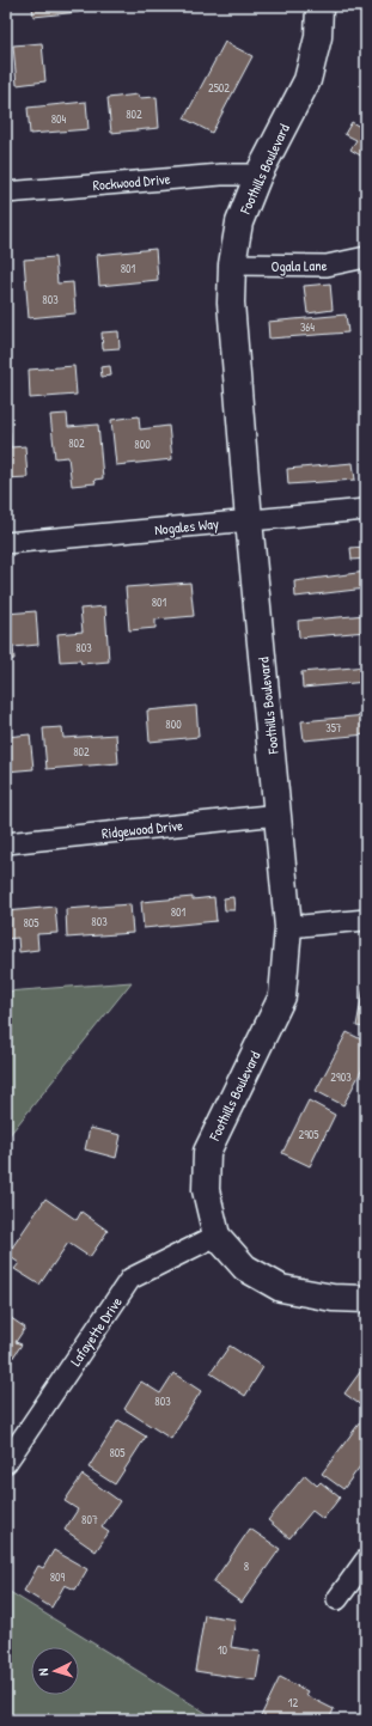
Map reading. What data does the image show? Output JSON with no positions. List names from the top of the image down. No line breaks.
{"streets":{"street":["Foothills Boulevard","Rockwood Drive","Ogala Lane","Nogales Way","Ridgewood Drive","Lafayette Drive"]},"crossings":[["Foothills Boulevard","Rockwood Drive"],["Foothills Boulevard","Ogala Lane"],["Foothills Boulevard","Nogales Way"],["Foothills Boulevard","Ridgewood Drive"],["Foothills Boulevard","Lafayette Drive"]],"house_numbers":["2502","802","804","801","803","364","802","800","801","803","800","357","802","801","803","805","2903","2905","803","805","807","8","809","10","12"],"north":"left"}
